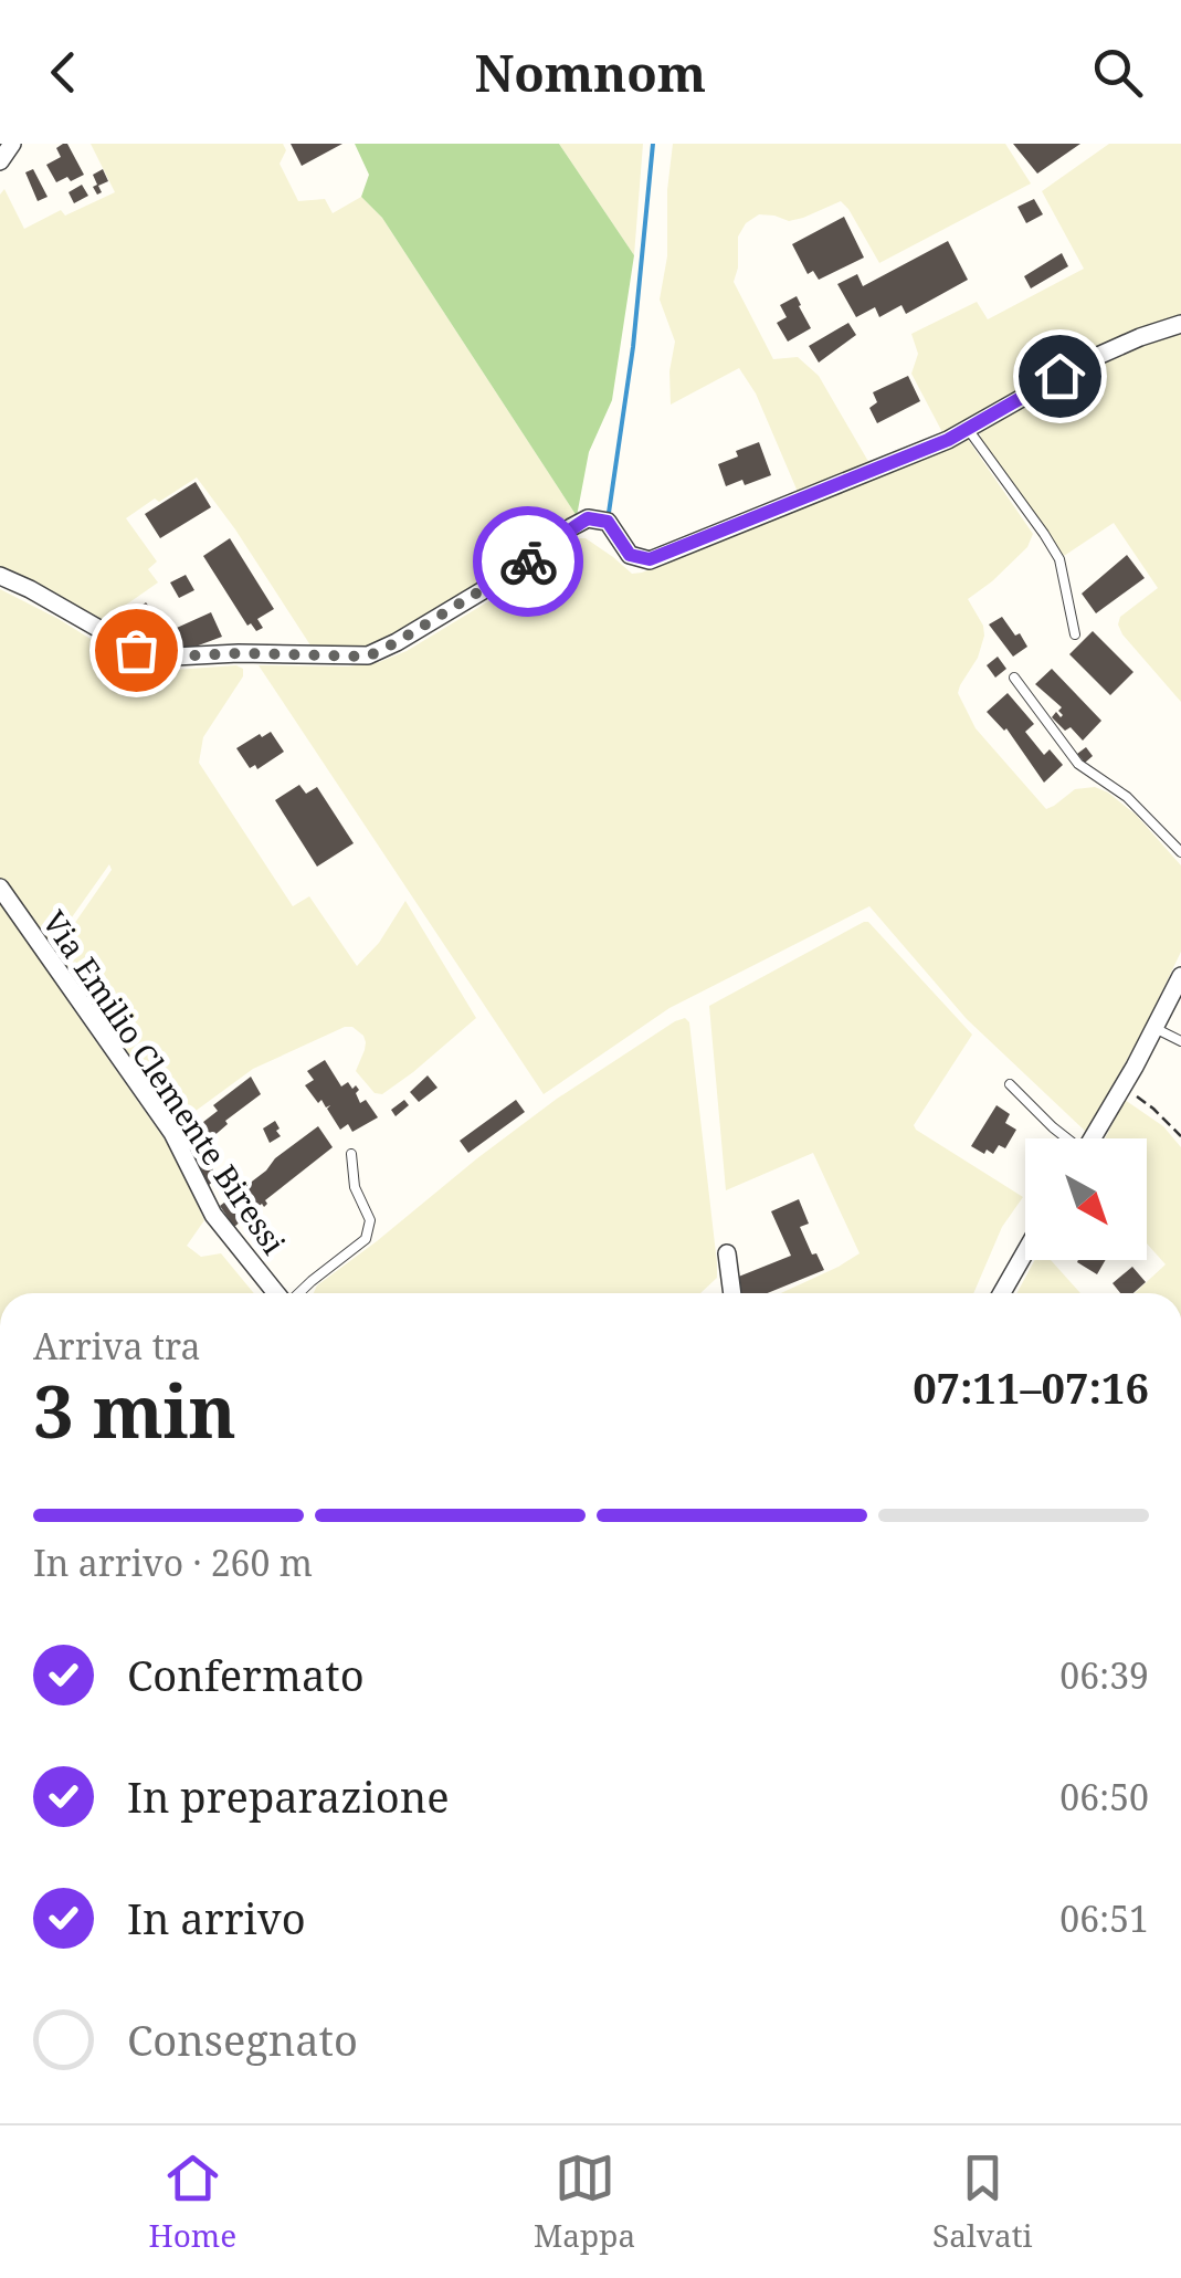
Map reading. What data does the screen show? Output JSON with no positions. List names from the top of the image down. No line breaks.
{"streets":{"street":["Via Emilio Clemente Biressi"]},"north":"bottom right","page":{"header":"Nomnom","heading":["3 min","Arriva tra","07:11–07:16"],"bar":"In arrivo · 260 m","list":[["Confermato","06:39"],["In preparazione","06:50"],["In arrivo","06:51"],"Consegnato"],"tabs":["Home","Mappa","Salvati"]}}
